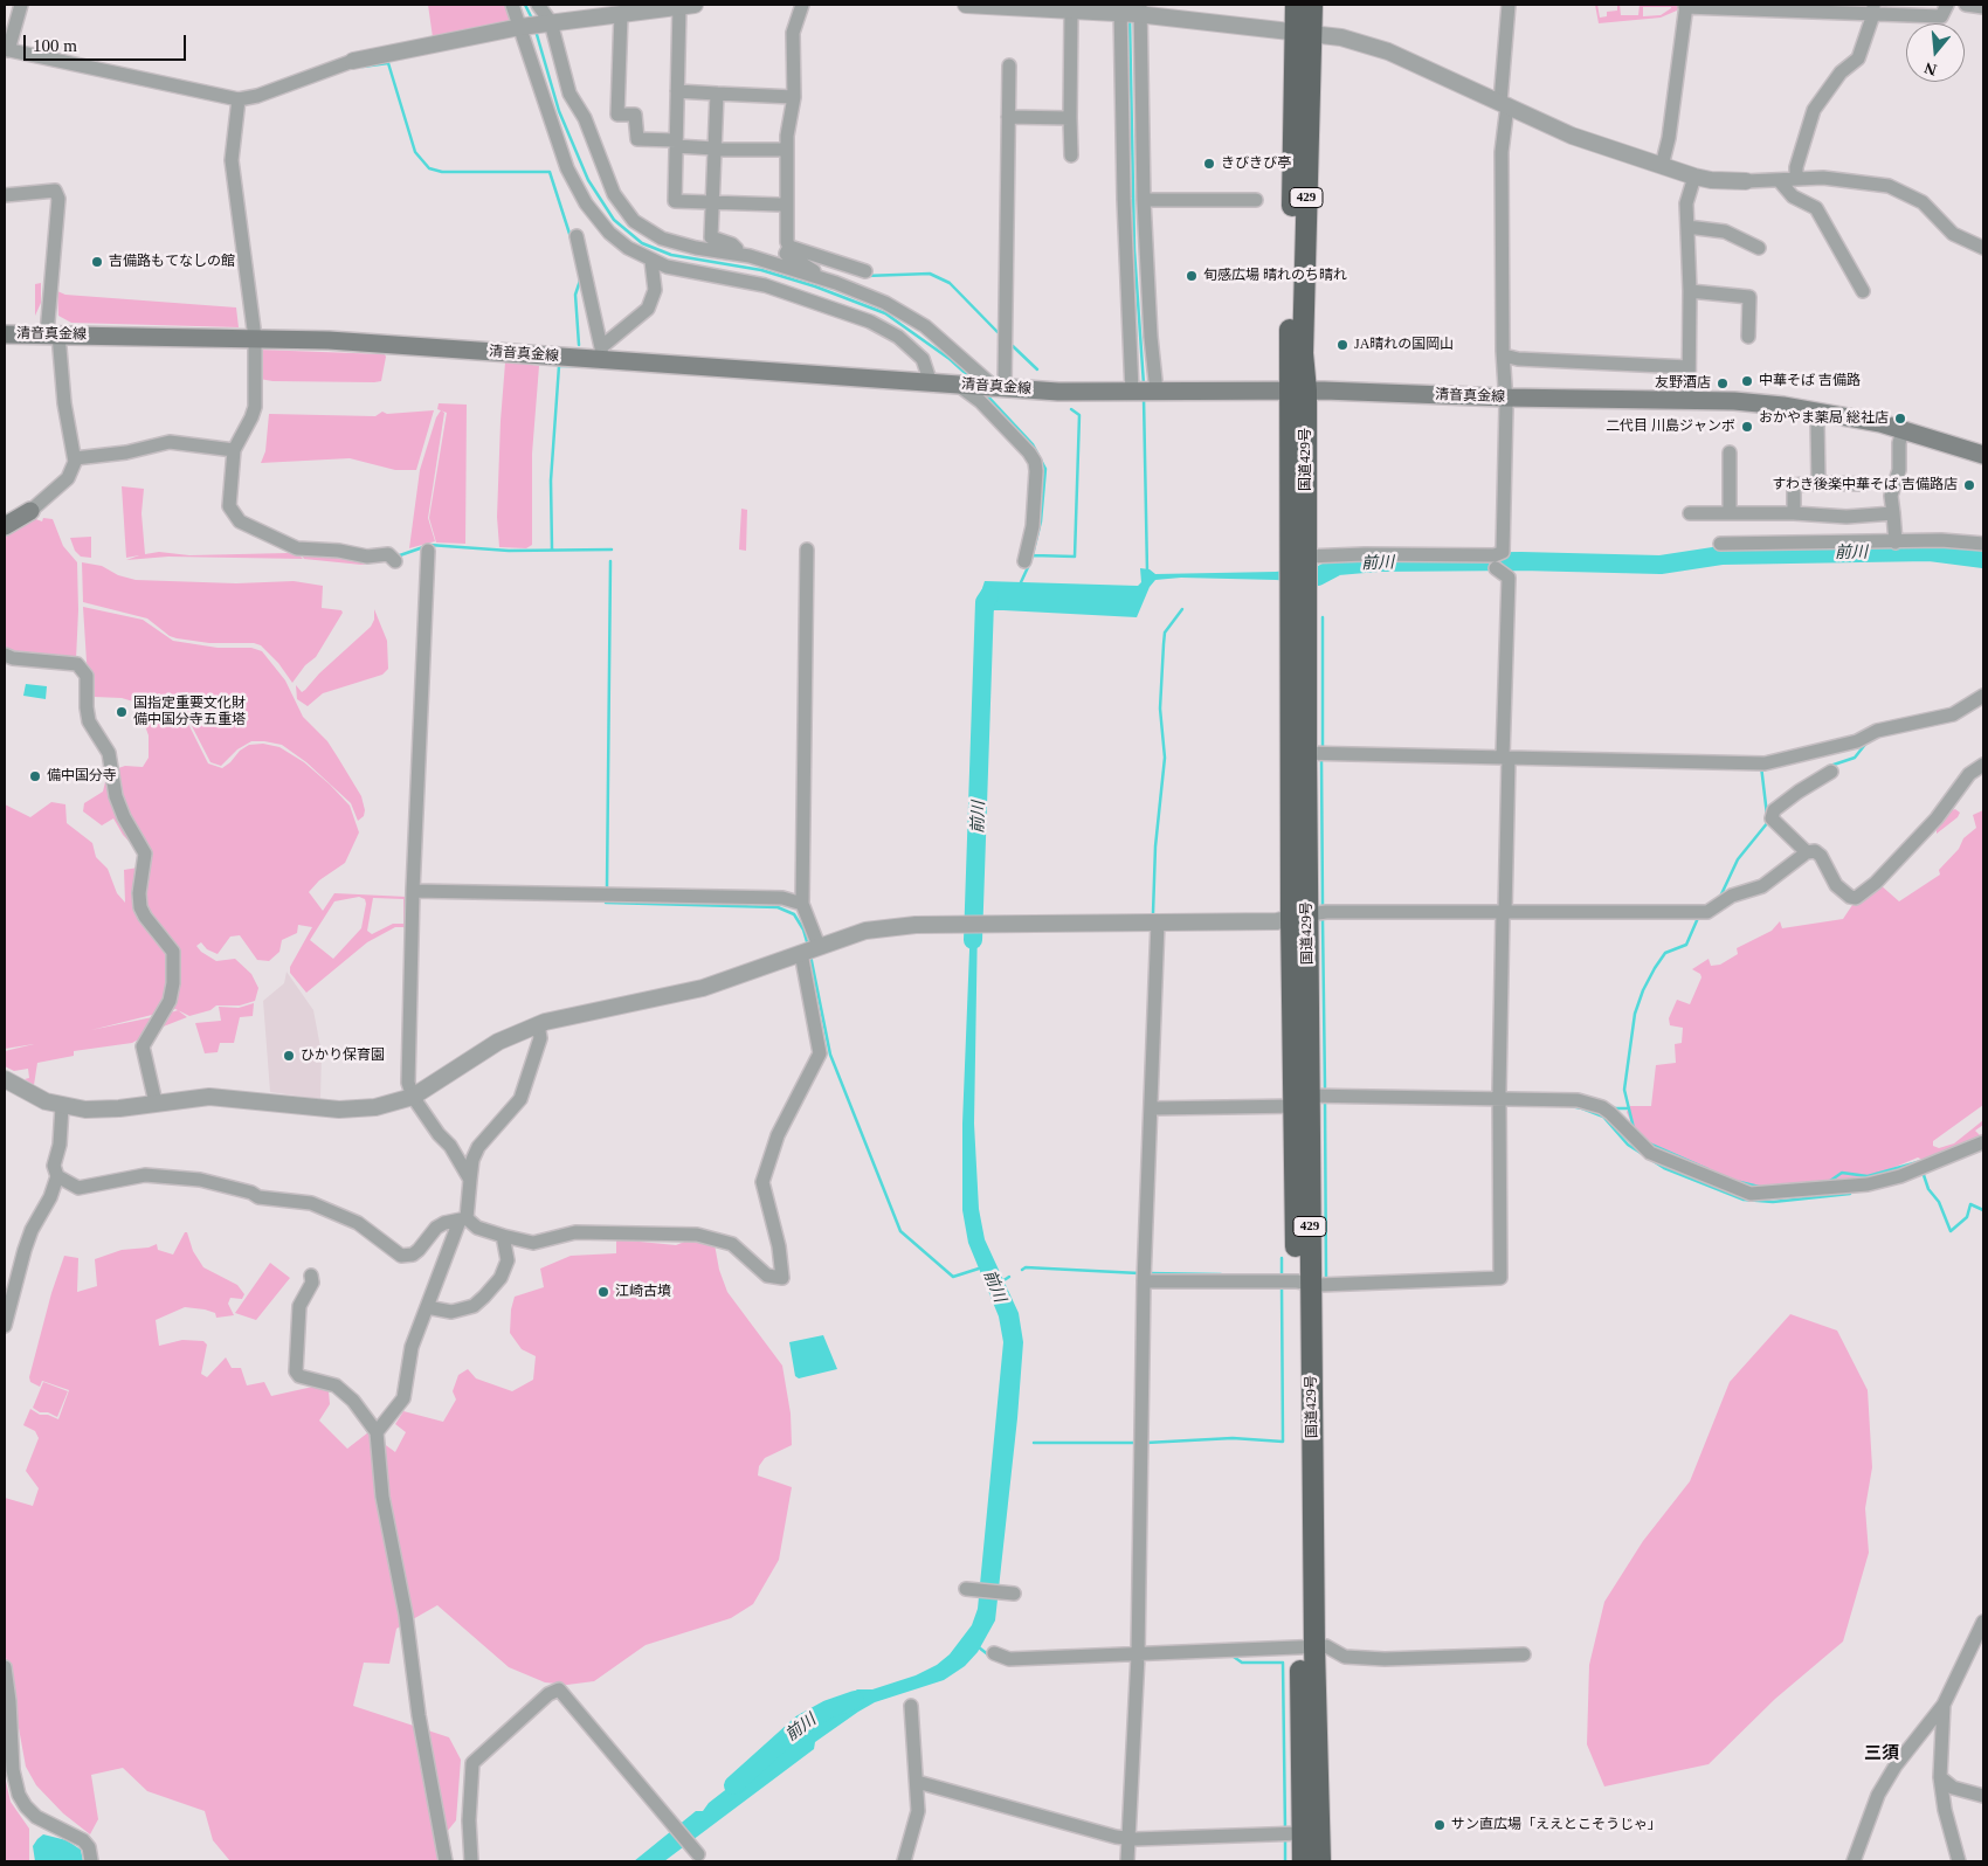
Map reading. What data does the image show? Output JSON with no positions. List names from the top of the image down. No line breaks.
{"streets":{"highway":["429","国道429号"],"main road":["清音真金線"]},"crossings":[["清音真金線","国道429号"]],"districts":["三須"],"water":["前川"],"places":["きびきび亭","吉備路もてなしの館","旬感広場 晴れのち晴れ","JA晴れの国岡山","中華そば 吉備路","友野酒店","おかやま薬局 総社店","二代目 川島ジャンボ","すわき後楽中華そば 吉備路店","国指定重要文化財 備中国分寺五重塔","備中国分寺","ひかり保育園","江崎古墳","サン直広場「ええとこそうじゃ」"],"scale_bar":"100 m","north":"bottom"}
